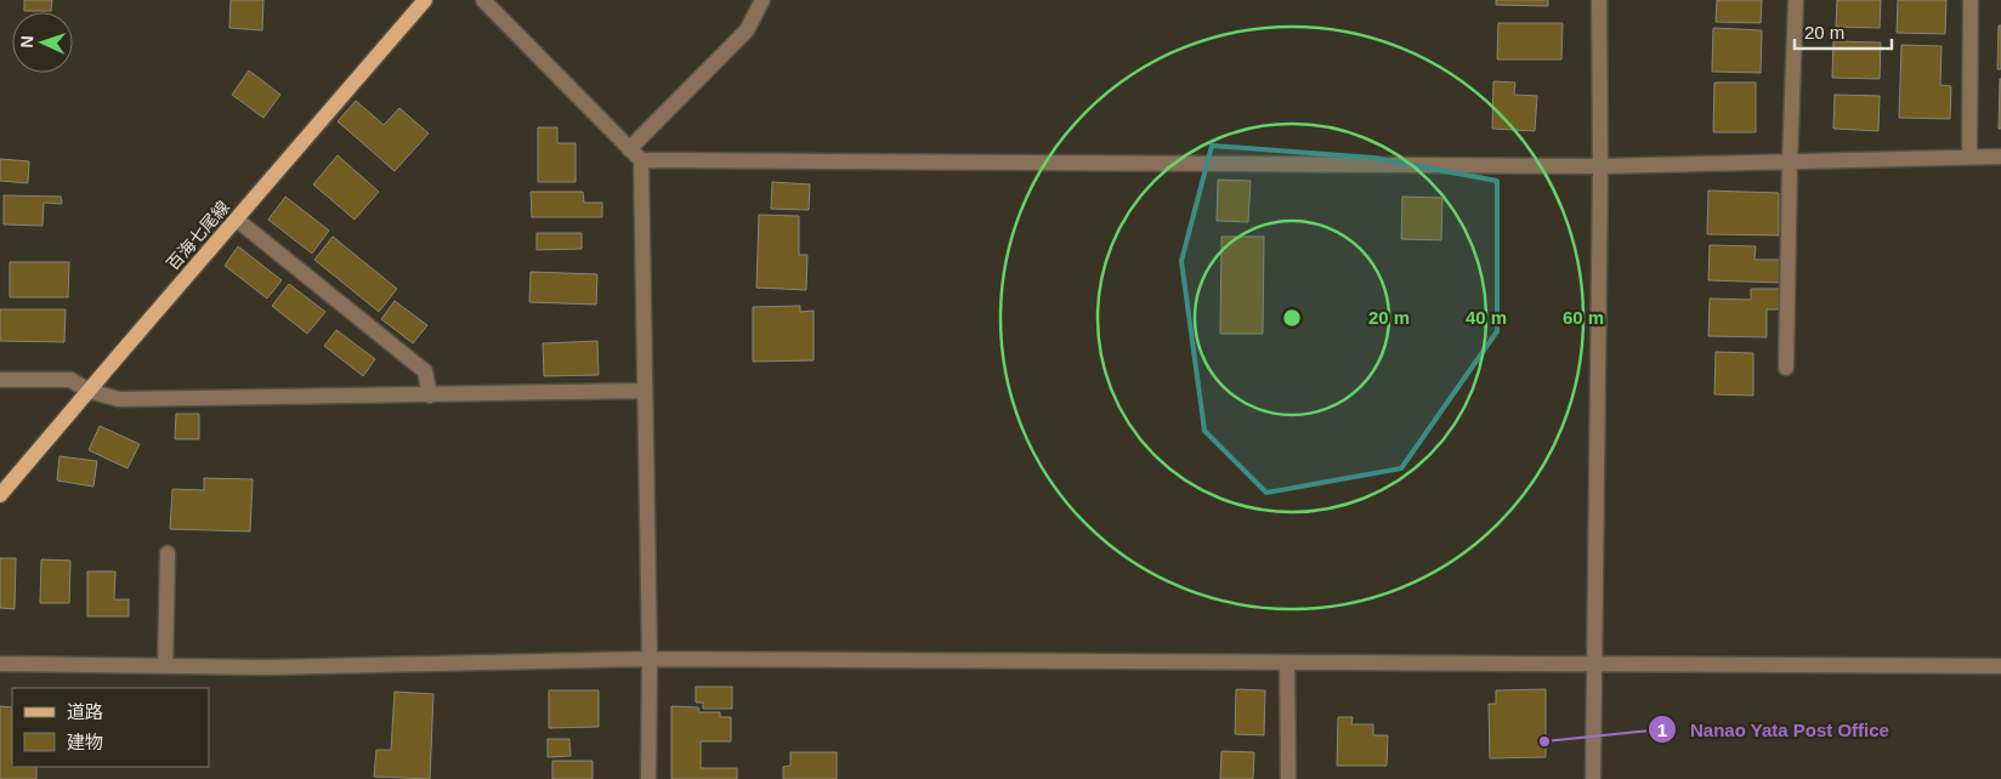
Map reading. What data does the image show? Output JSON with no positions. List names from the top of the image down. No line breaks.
{"streets":{"main road":["百海七尾線"]},"places":["Nanao Yata Post Office"],"legend":["道路","建物"],"scale_bar":"20 m","north":"left","rings":["20 m","40 m","60 m"]}
